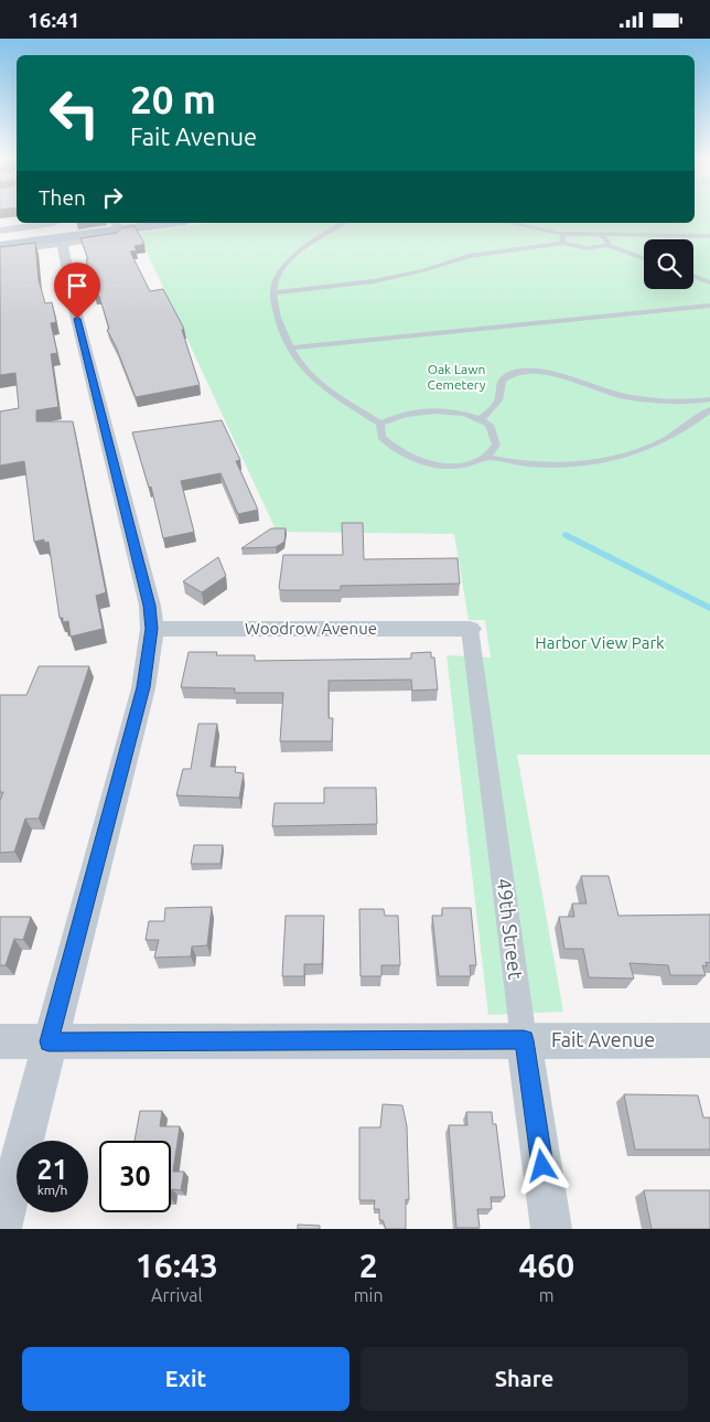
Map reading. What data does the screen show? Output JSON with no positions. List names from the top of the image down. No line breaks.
{"streets":{"street":["Woodrow Avenue","49th Street","Fait Avenue"]},"crossings":[["Woodrow Avenue","49th Street"],["49th Street","Fait Avenue"]],"parks":["Oak Lawn Cemetery","Harbor View Park"],"page":{"status":"16:41","turn":["20 m","Fait Avenue"],"then":"Then","speed":"21 km/h","limit":"30","eta":["16:43","Arrival","2","min","460","m"],"buttons":["Exit","Share"]}}
